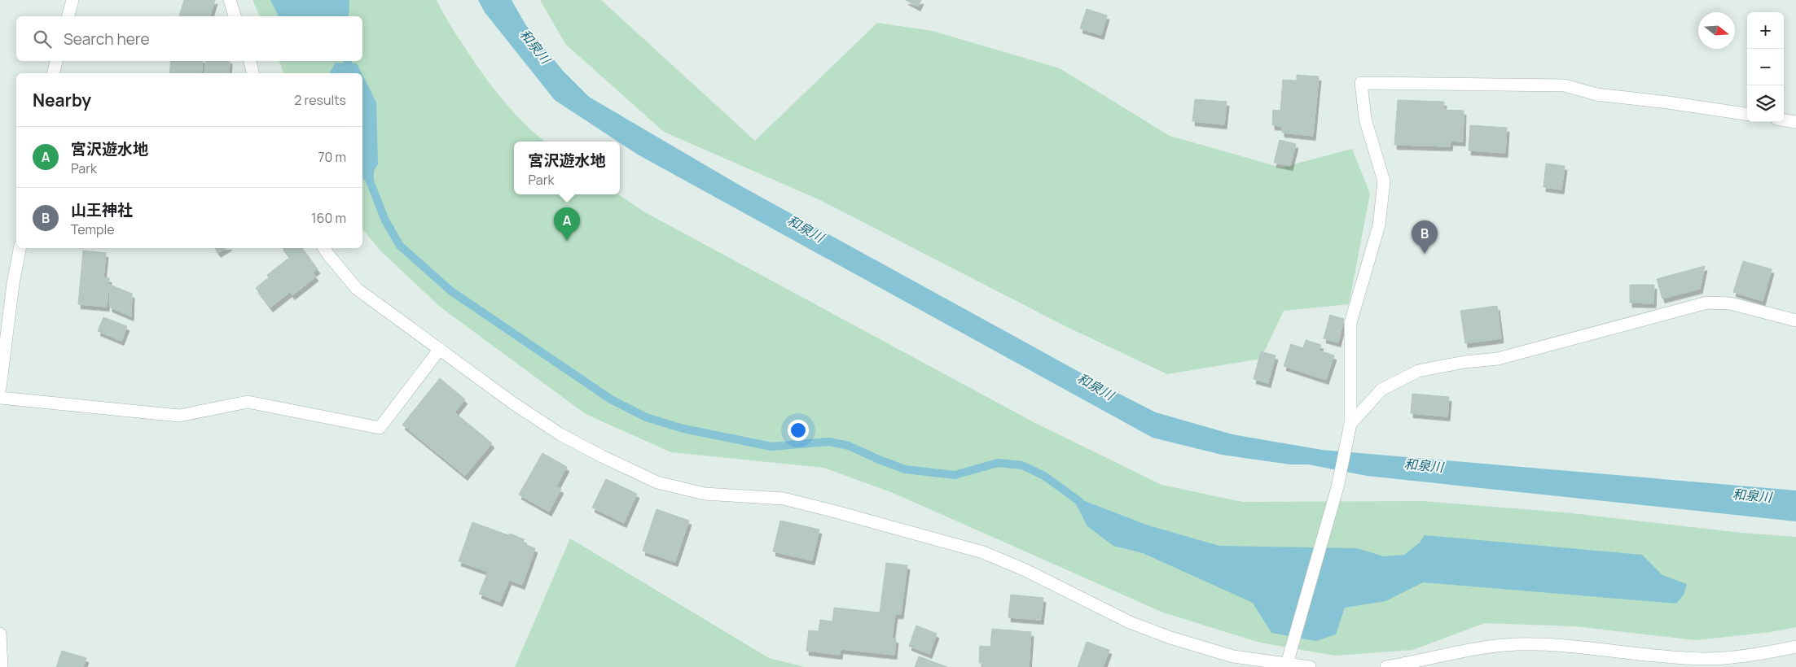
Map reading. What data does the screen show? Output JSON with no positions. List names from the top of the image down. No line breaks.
{"water":["和泉川"],"north":"right","page":{"map_buttons":["+","−"],"search":"Search here","heading":["Nearby","2 results"],"list":[{"mark":"A","name":"宮沢遊水地","note":"Park","value":"70 m"},{"mark":"B","name":"山王神社","note":"Temple","value":"160 m"}],"popup":["宮沢遊水地","Park"],"pins":["A","B"]}}
